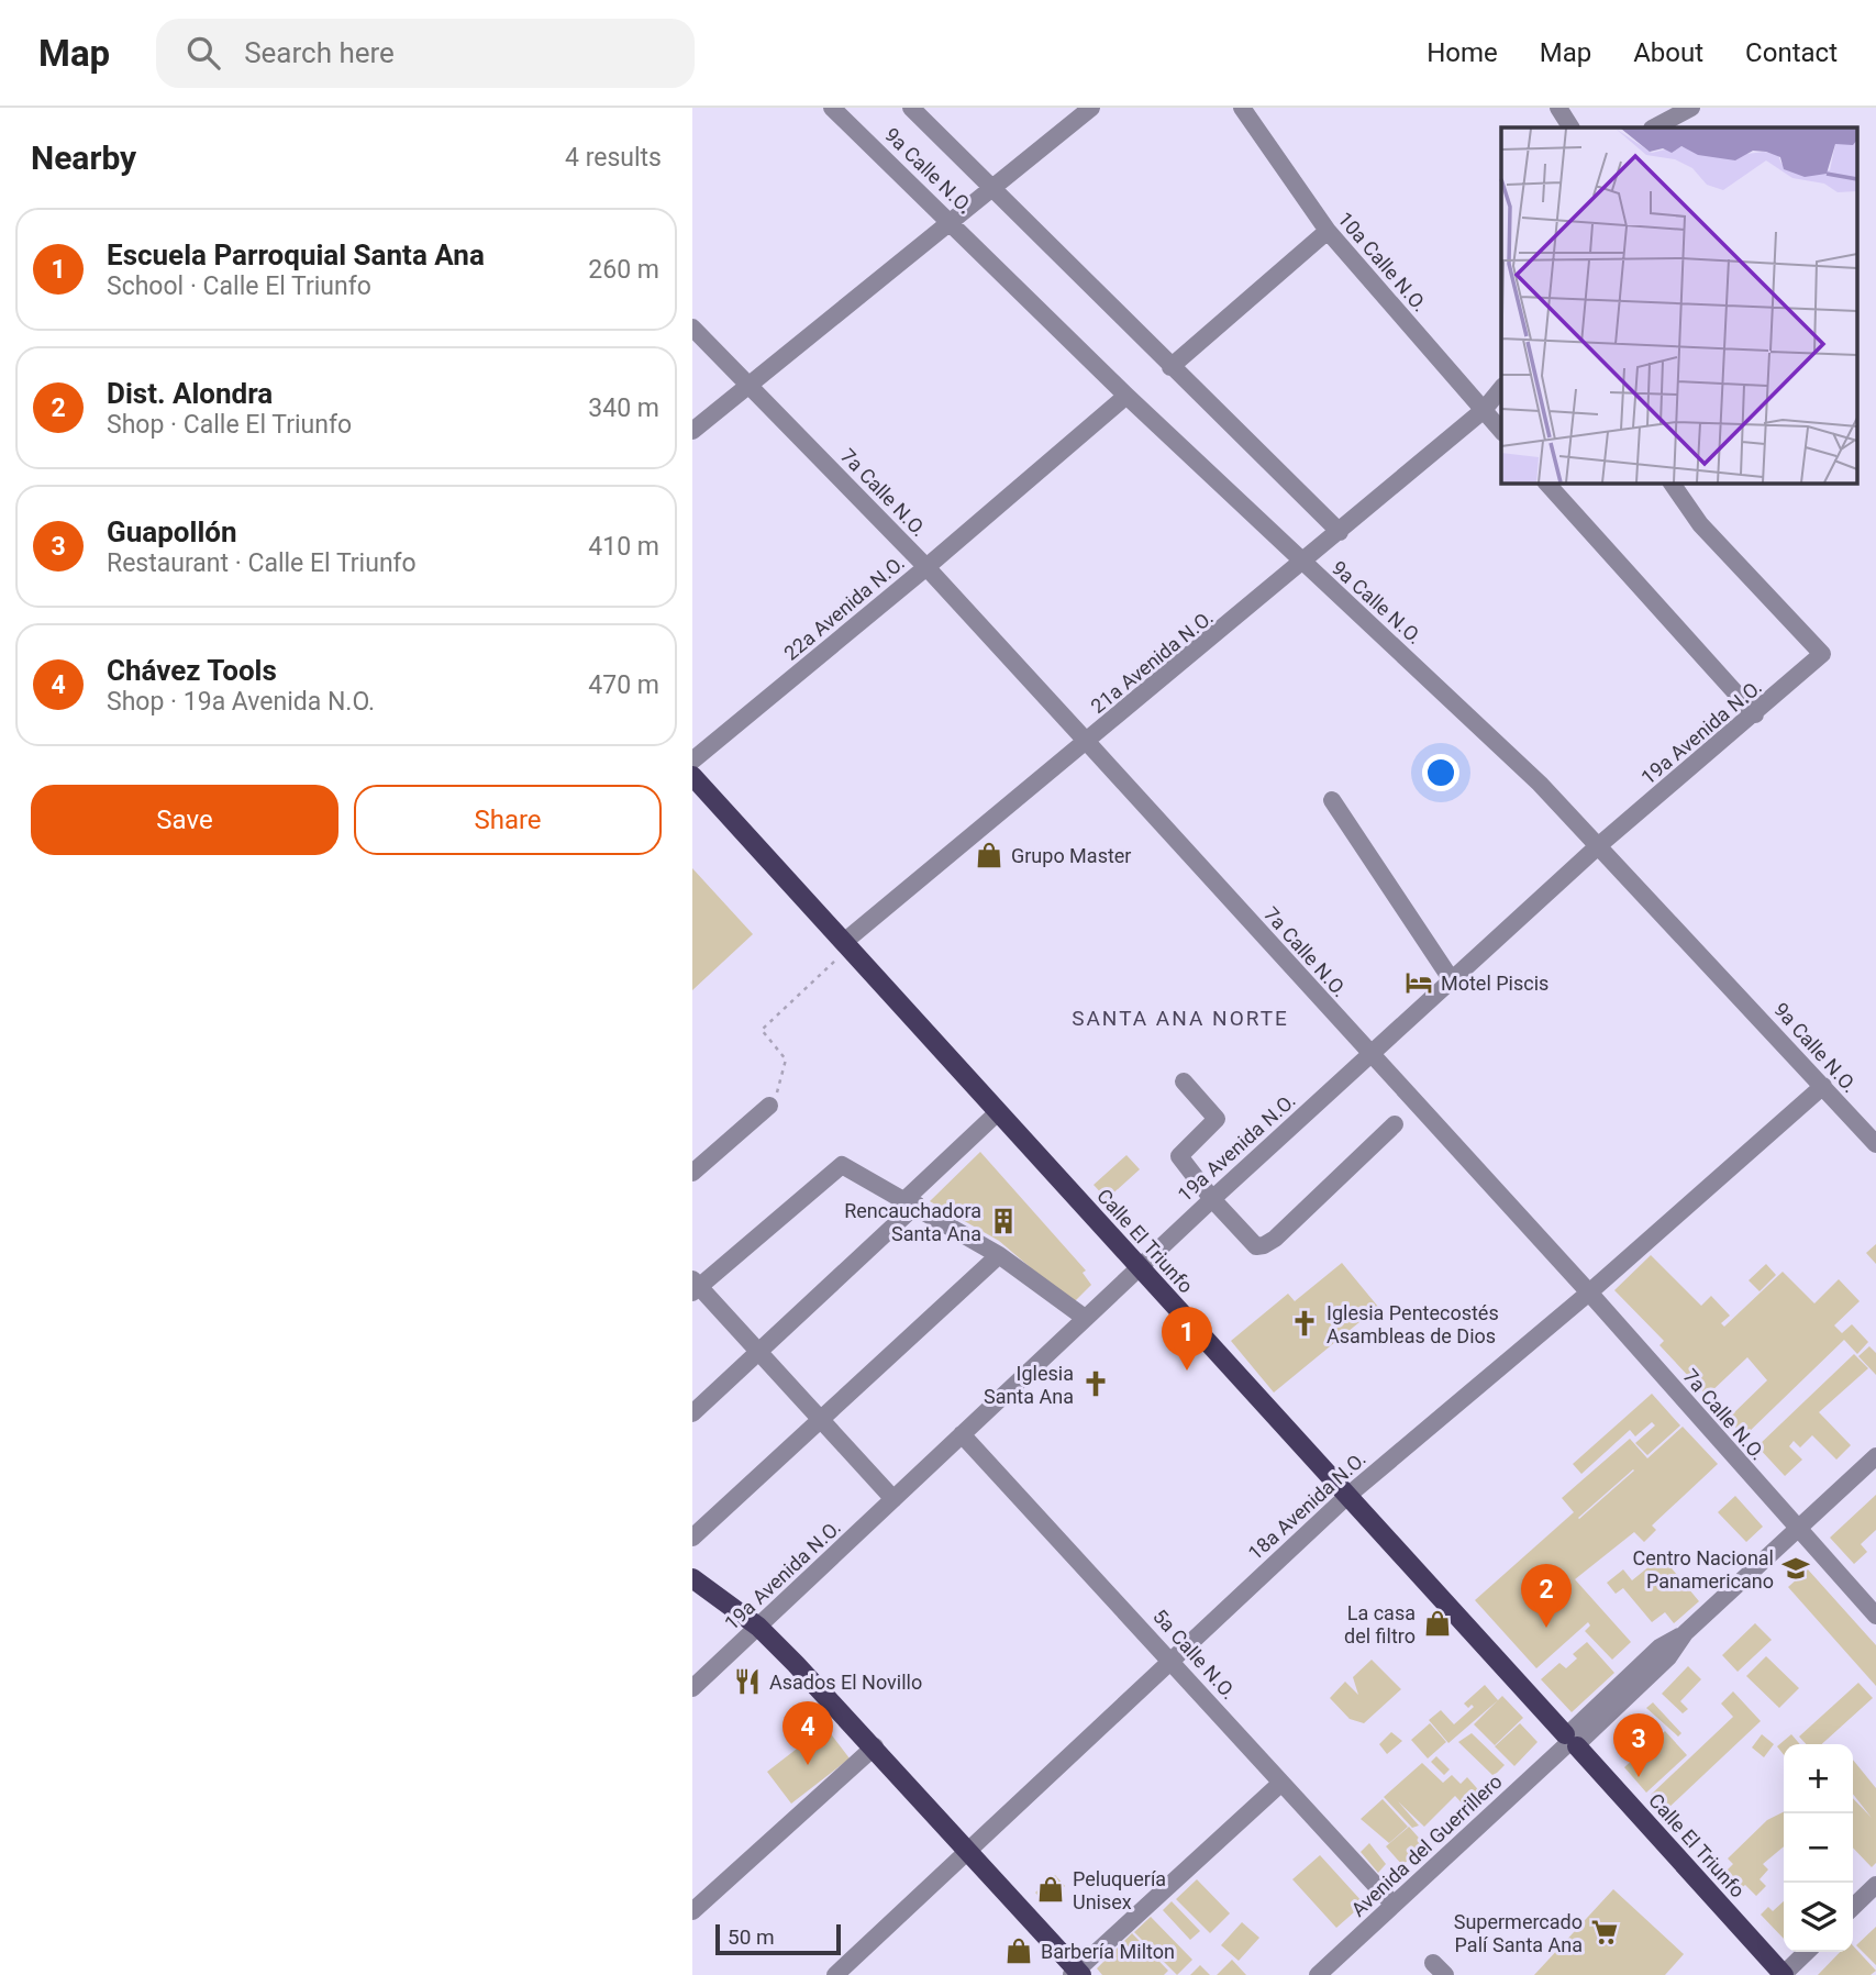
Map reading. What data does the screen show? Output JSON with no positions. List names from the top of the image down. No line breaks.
{"streets":{"main road":["Calle El Triunfo"],"street":["9a Calle N.O.","10a Calle N.O.","7a Calle N.O.","22a Avenida N.O.","21a Avenida N.O.","19a Avenida N.O.","18a Avenida N.O.","5a Calle N.O.","Avenida del Guerrillero"]},"crossings":[["9a Calle N.O.","22a Avenida N.O."],["9a Calle N.O.","21a Avenida N.O."],["9a Calle N.O.","19a Avenida N.O."],["9a Calle N.O.","18a Avenida N.O."],["10a Calle N.O.","21a Avenida N.O."],["7a Calle N.O.","22a Avenida N.O."],["7a Calle N.O.","21a Avenida N.O."],["7a Calle N.O.","19a Avenida N.O."],["7a Calle N.O.","18a Avenida N.O."],["7a Calle N.O.","Avenida del Guerrillero"],["21a Avenida N.O.","Calle El Triunfo"],["19a Avenida N.O.","Calle El Triunfo"],["19a Avenida N.O.","5a Calle N.O."],["Calle El Triunfo","18a Avenida N.O."],["Calle El Triunfo","Avenida del Guerrillero"],["18a Avenida N.O.","5a Calle N.O."],["5a Calle N.O.","Avenida del Guerrillero"]],"districts":["SANTA ANA NORTE"],"places":{"shop":["Grupo Master","La casa del filtro","Peluquería Unisex","Barbería Milton"],"hotel":["Motel Piscis"],"building":["Rencauchadora Santa Ana"],"church":["Iglesia Pentecostés Asambleas de Dios","Iglesia Santa Ana"],"school or university":["Centro Nacional Panamericano"],"restaurant":["Asados El Novillo"],"supermarket":["Supermercado Palí Santa Ana"]},"scale_bar":"50 m","page":{"header":"Map","search":"Search here","nav":["Home","Map","About","Contact"],"heading":["Nearby","4 results"],"list":[{"mark":"1","name":"Escuela Parroquial Santa Ana","note":"School · Calle El Triunfo","value":"260 m"},{"mark":"2","name":"Dist. Alondra","note":"Shop · Calle El Triunfo","value":"340 m"},{"mark":"3","name":"Guapollón","note":"Restaurant · Calle El Triunfo","value":"410 m"},{"mark":"4","name":"Chávez Tools","note":"Shop · 19a Avenida N.O.","value":"470 m"}],"buttons":["Save","Share"],"pins":["1","2","4","3"],"map_buttons":["+","−"],"scale":"50 m"}}
